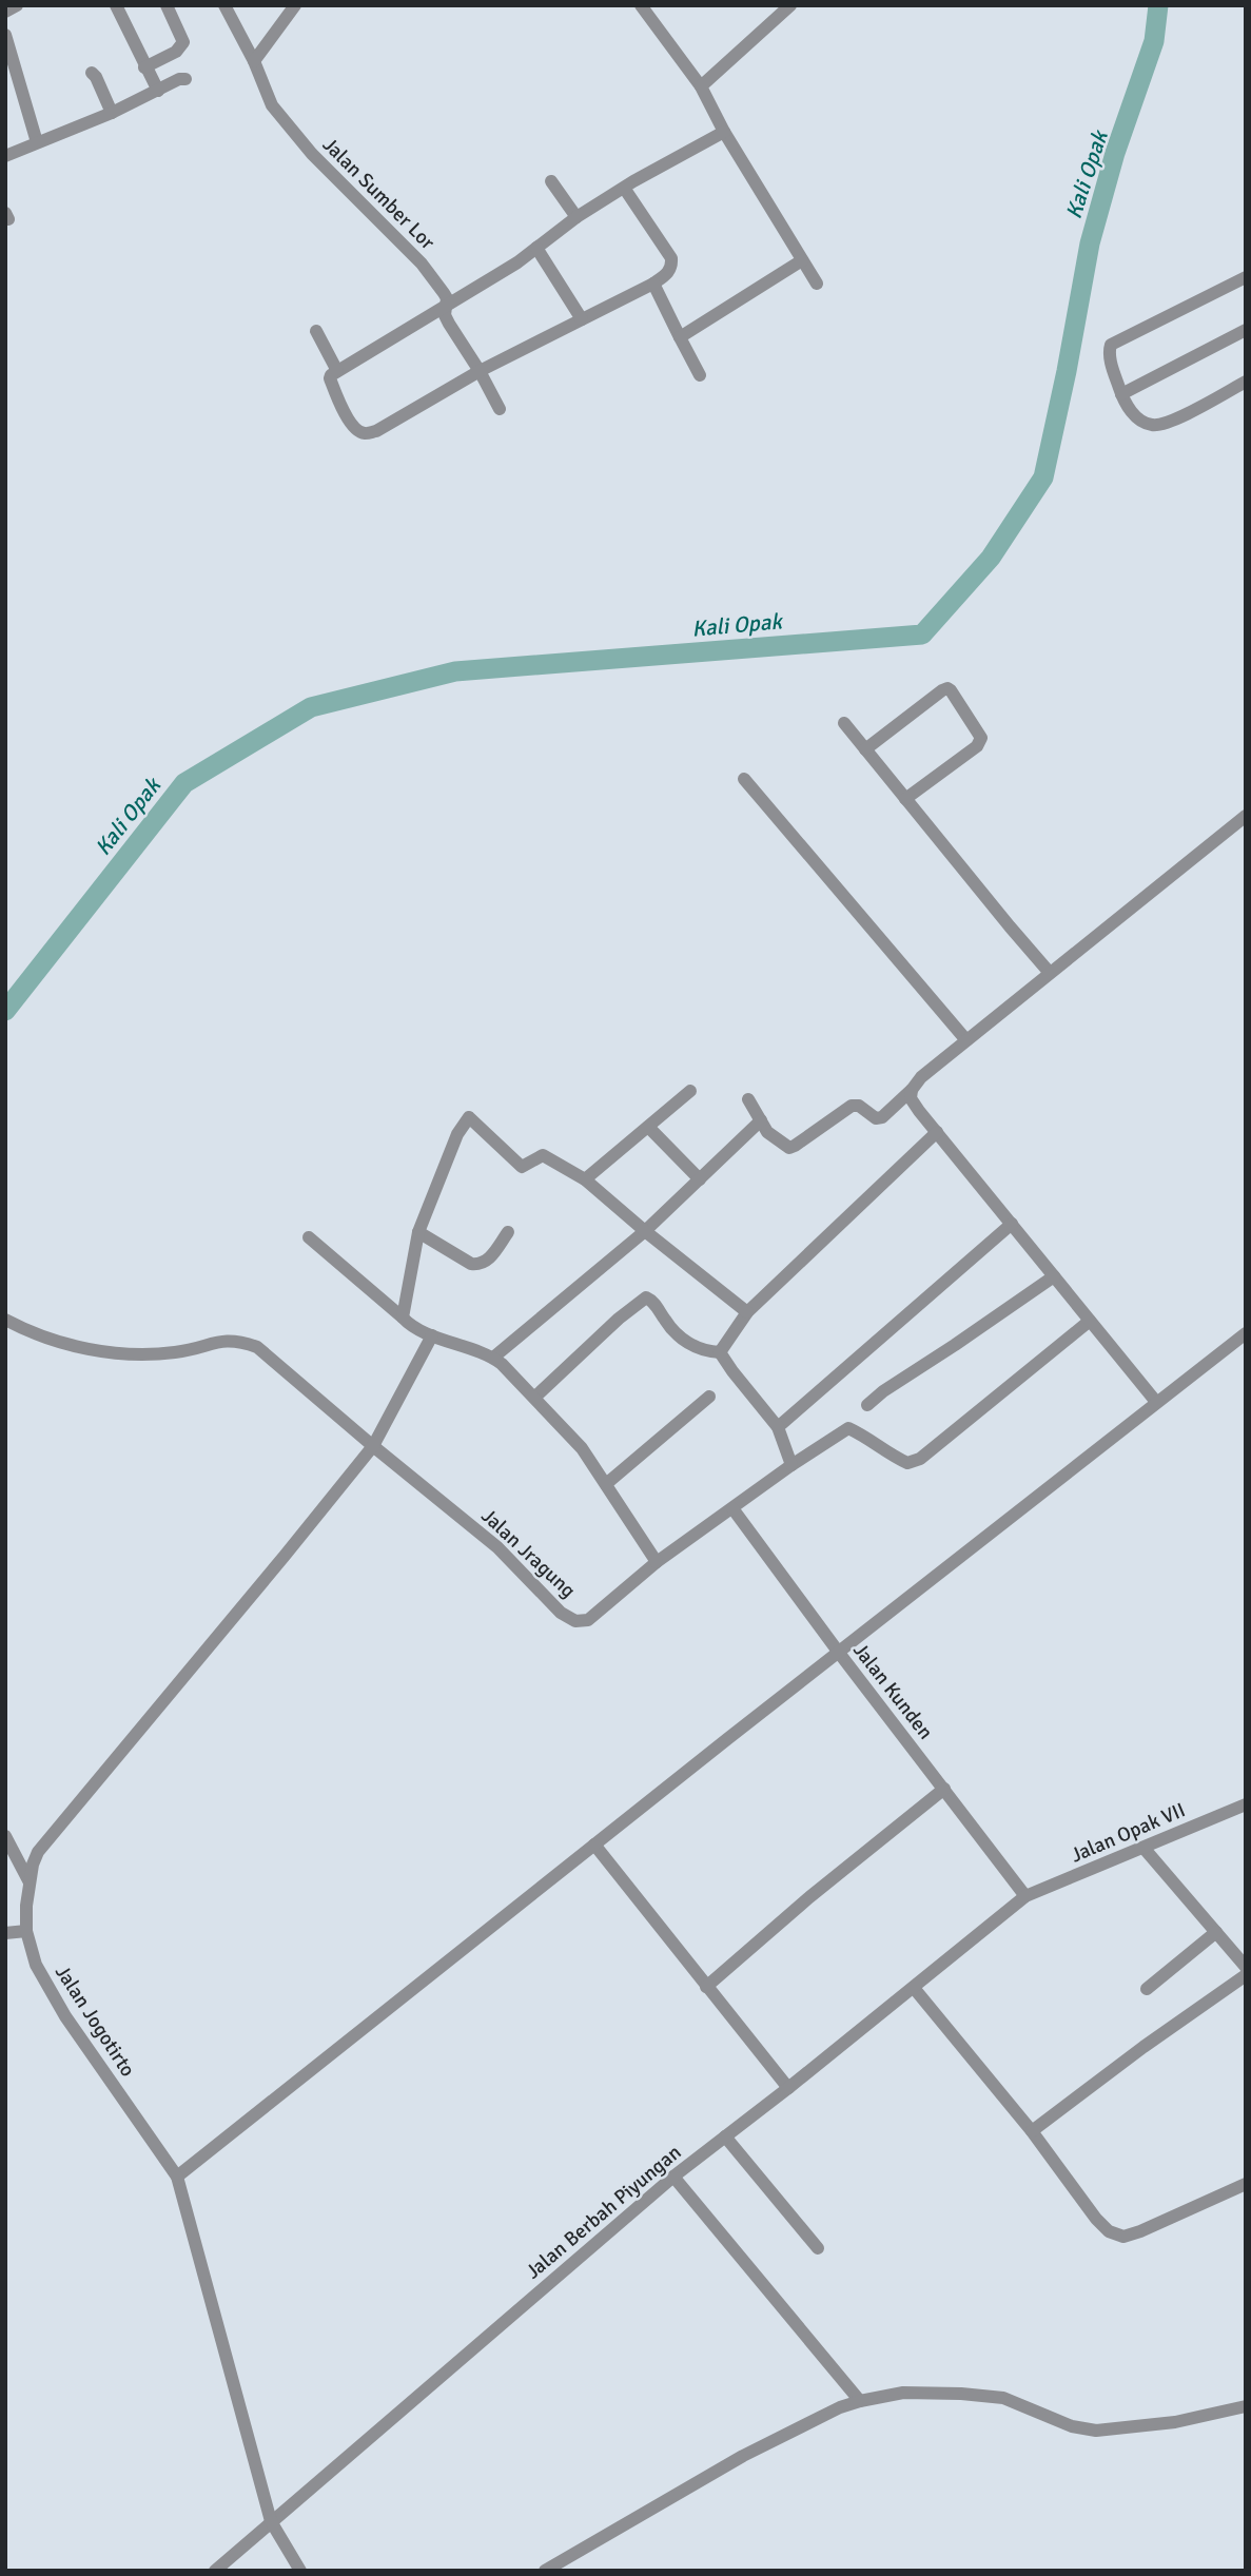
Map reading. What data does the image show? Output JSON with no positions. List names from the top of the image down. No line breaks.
{"streets":{"street":["Jalan Sumber Lor","Jalan Jragung","Jalan Kunden","Jalan Opak VII","Jalan Jogotirto","Jalan Berbah Piyungan"]},"crossings":[["Jalan Jragung","Jalan Kunden"],["Jalan Jragung","Jalan Jogotirto"],["Jalan Kunden","Jalan Opak VII"],["Jalan Kunden","Jalan Berbah Piyungan"],["Jalan Opak VII","Jalan Berbah Piyungan"],["Jalan Jogotirto","Jalan Berbah Piyungan"]],"water":["Kali Opak"]}
